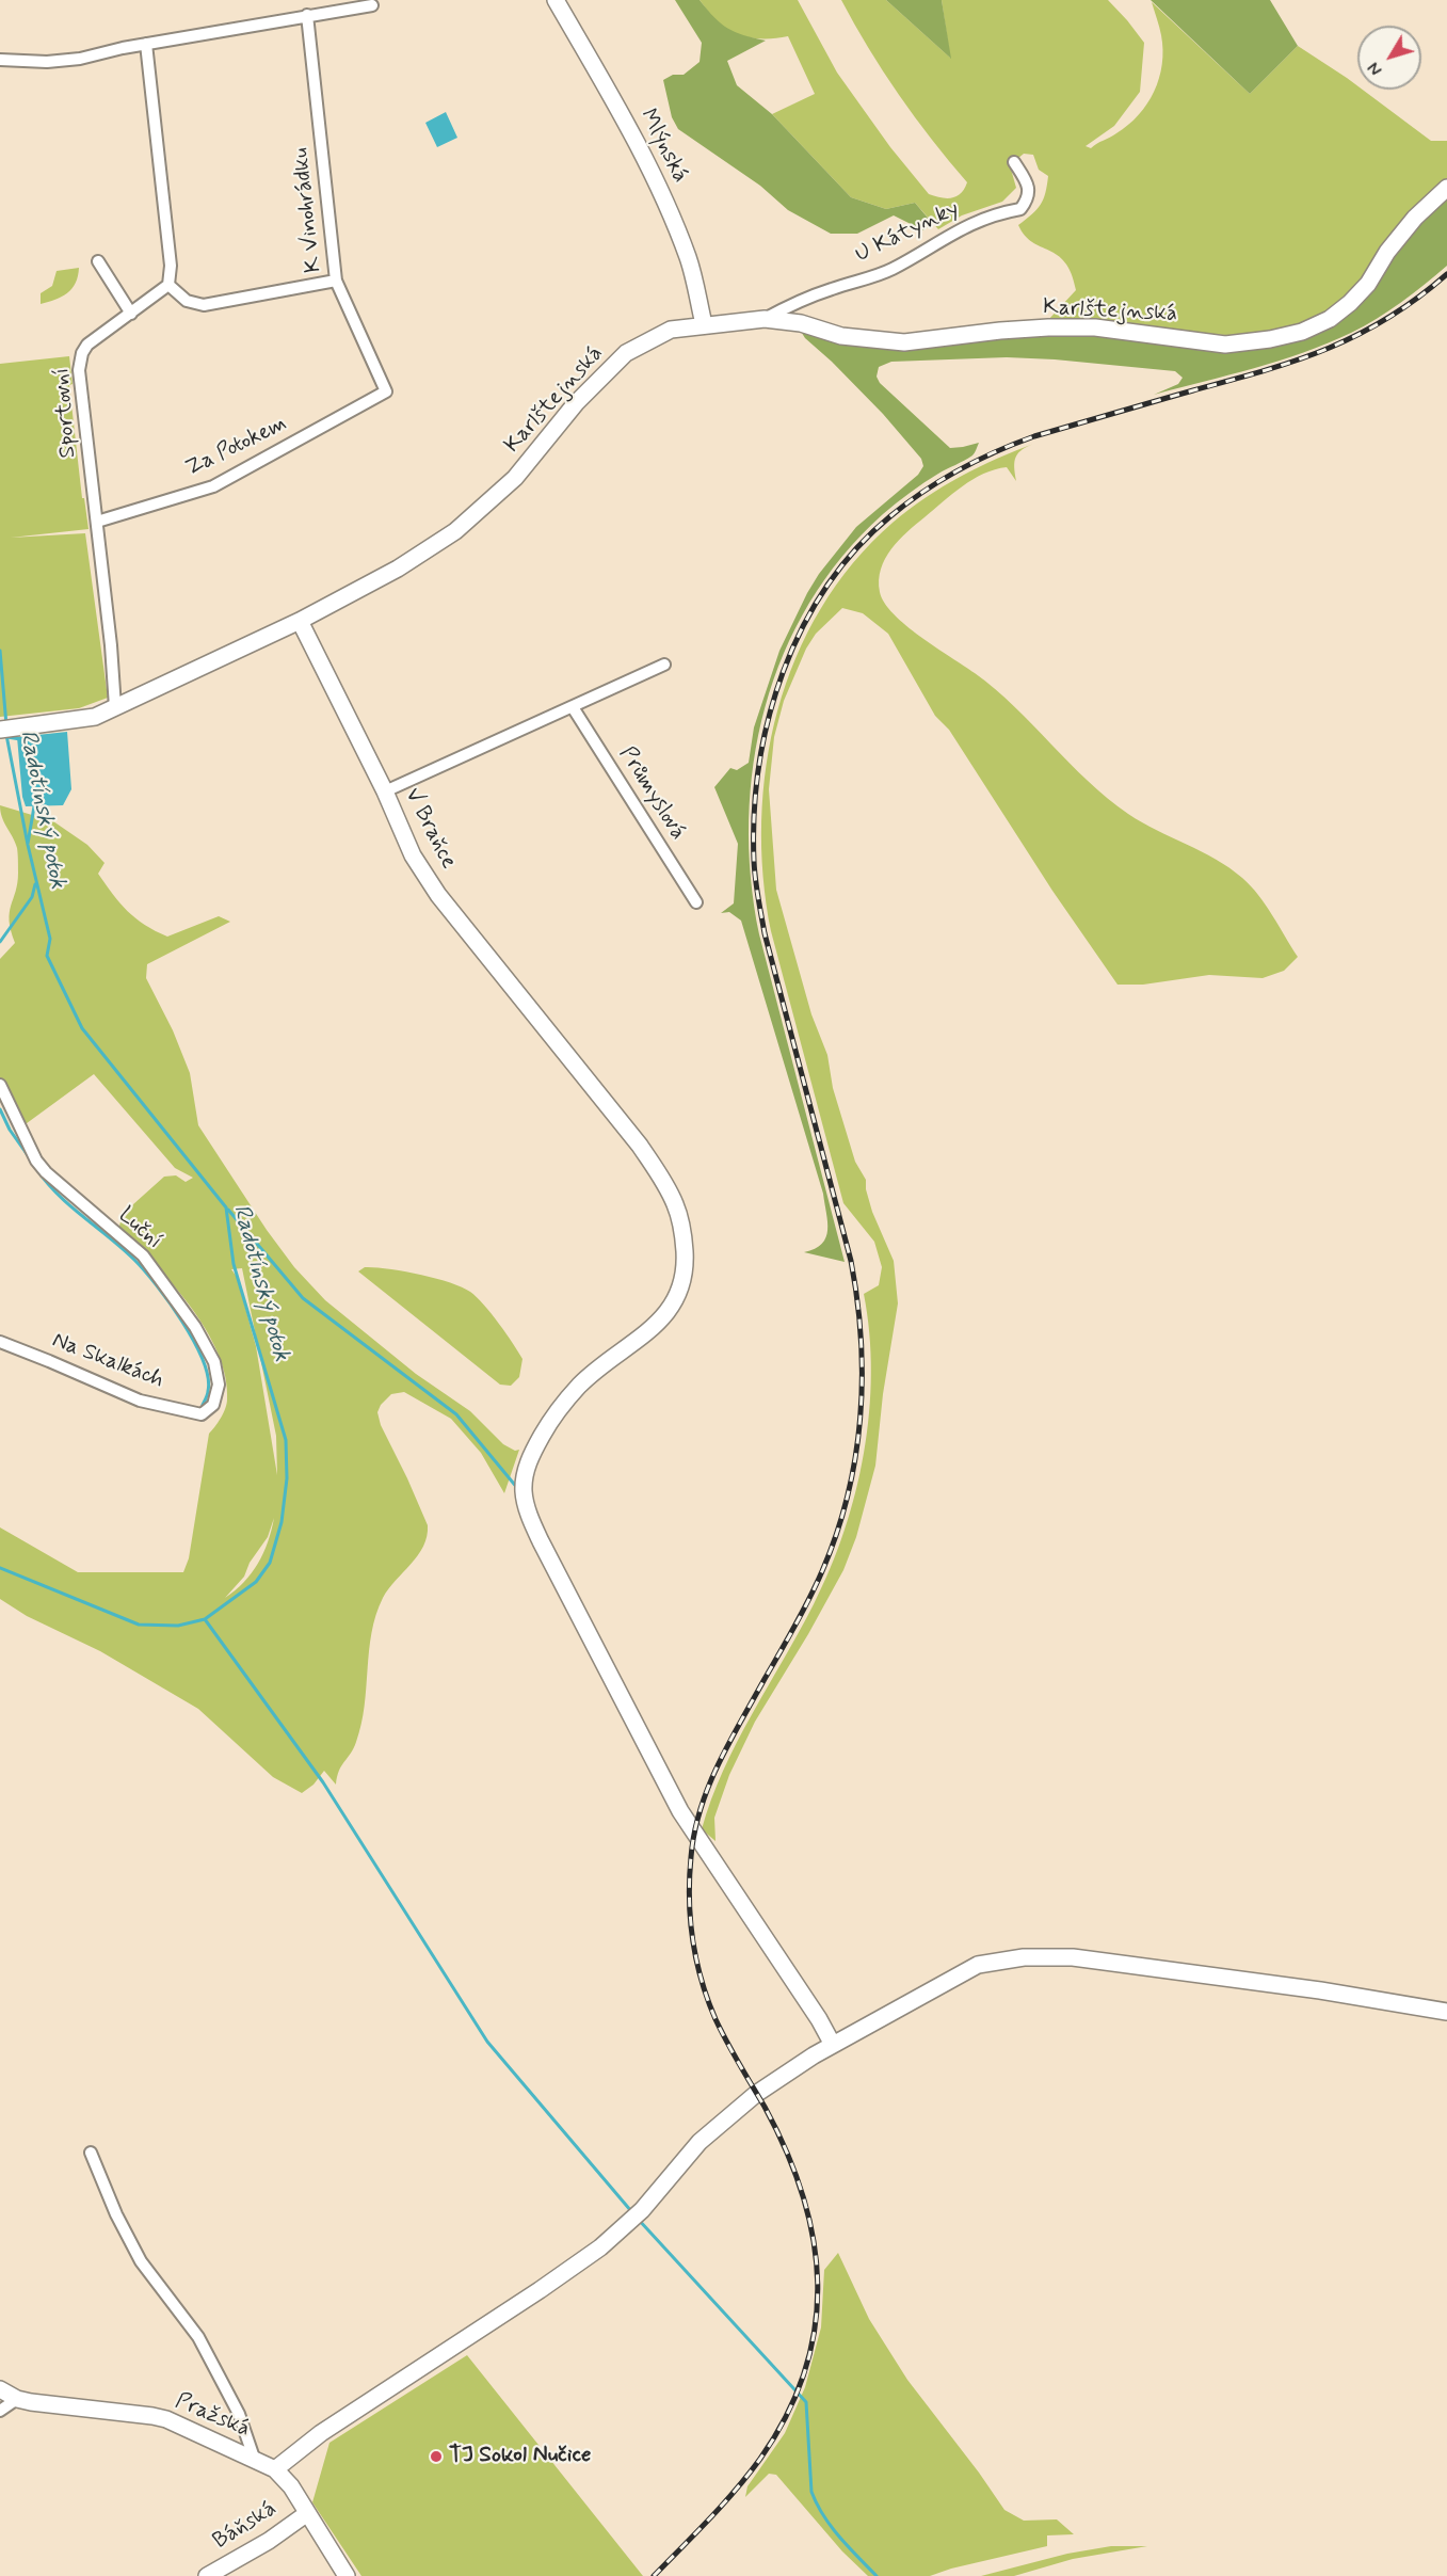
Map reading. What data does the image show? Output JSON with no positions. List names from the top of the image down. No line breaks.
{"streets":{"street":["Mlýnská","K Vinohrádku","U Kátynky","Karlštejnská","Sportovní","Za Potokem","Průmyslová","V Braňce","Luční","Na Skalkách","Pražská","Báňská"]},"crossings":[["Mlýnská","Karlštejnská"],["K Vinohrádku","Za Potokem"],["U Kátynky","Karlštejnská"],["Karlštejnská","Sportovní"],["Karlštejnská","V Braňce"],["Sportovní","Za Potokem"],["Luční","Na Skalkách"],["Pražská","Báňská"]],"water":["Radotínský potok"],"places":["TJ Sokol Nučice"],"north":"bottom left"}
